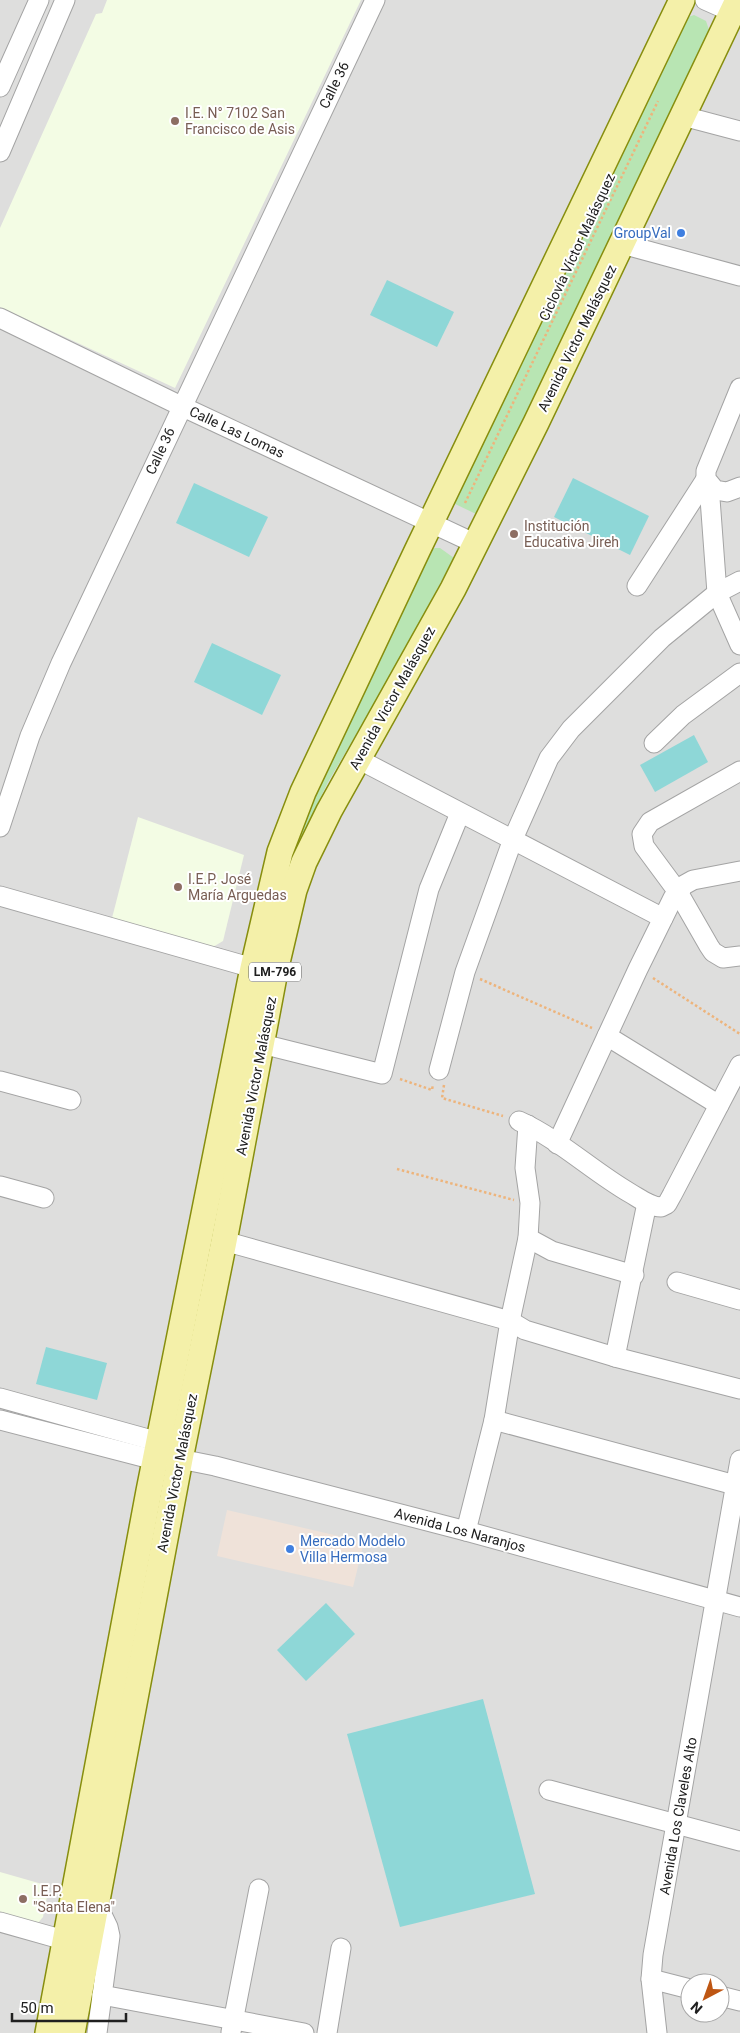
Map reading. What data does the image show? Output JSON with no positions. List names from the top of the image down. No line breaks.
{"streets":{"main road":["Avenida Victor Malásquez","LM-796"],"street":["Calle 36","Calle Las Lomas","Avenida Los Naranjos","Avenida Los Claveles Alto"],"path":["Ciclovía Víctor Malásquez"]},"crossings":[["Calle 36","Calle Las Lomas"],["Avenida Victor Malásquez","Calle Las Lomas"],["Avenida Victor Malásquez","Avenida Los Naranjos"],["Avenida Los Naranjos","Avenida Los Claveles Alto"]],"places":["I.E. N° 7102 San Francisco de Asis","GroupVal","Institución Educativa Jireh","I.E.P. José María Arguedas","Mercado Modelo Villa Hermosa","I.E.P. \"Santa Elena\""],"scale_bar":"50 m","north":"bottom left"}
